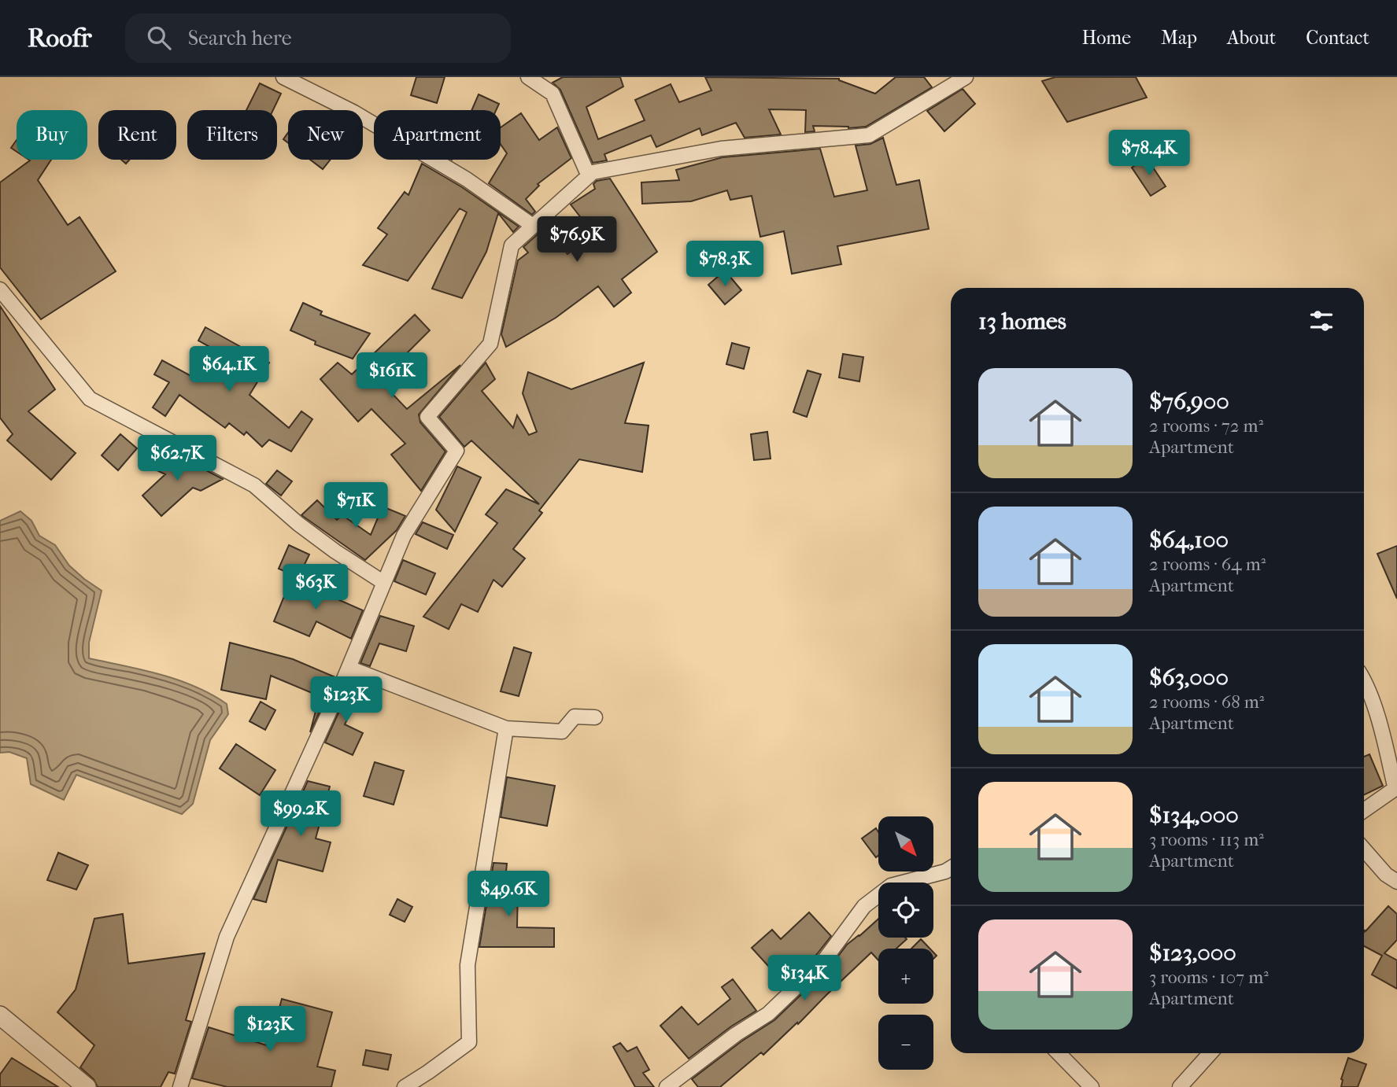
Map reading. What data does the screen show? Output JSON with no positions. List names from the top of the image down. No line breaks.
{"north":"bottom right","page":{"header":"Roofr","search":"Search here","nav":["Home","Map","About","Contact"],"chip":["Buy","Rent","Filters","New","Apartment"],"price":["$78.4K","$76.9K","$78.3K","$64.1K","$161K","$62.7K","$71K","$63K","$123K","$99.2K","$49.6K","$134K","$123K"],"heading":"13 homes","list":[{"name":"$76,900","note":"2 rooms · 72 m² · Apartment"},{"name":"$64,100","note":"2 rooms · 64 m² · Apartment"},{"name":"$63,000","note":"2 rooms · 68 m² · Apartment"},{"name":"$134,000","note":"3 rooms · 113 m² · Apartment"},{"name":"$123,000","note":"3 rooms · 107 m² · Apartment"}],"map_buttons":["+","−"]}}
